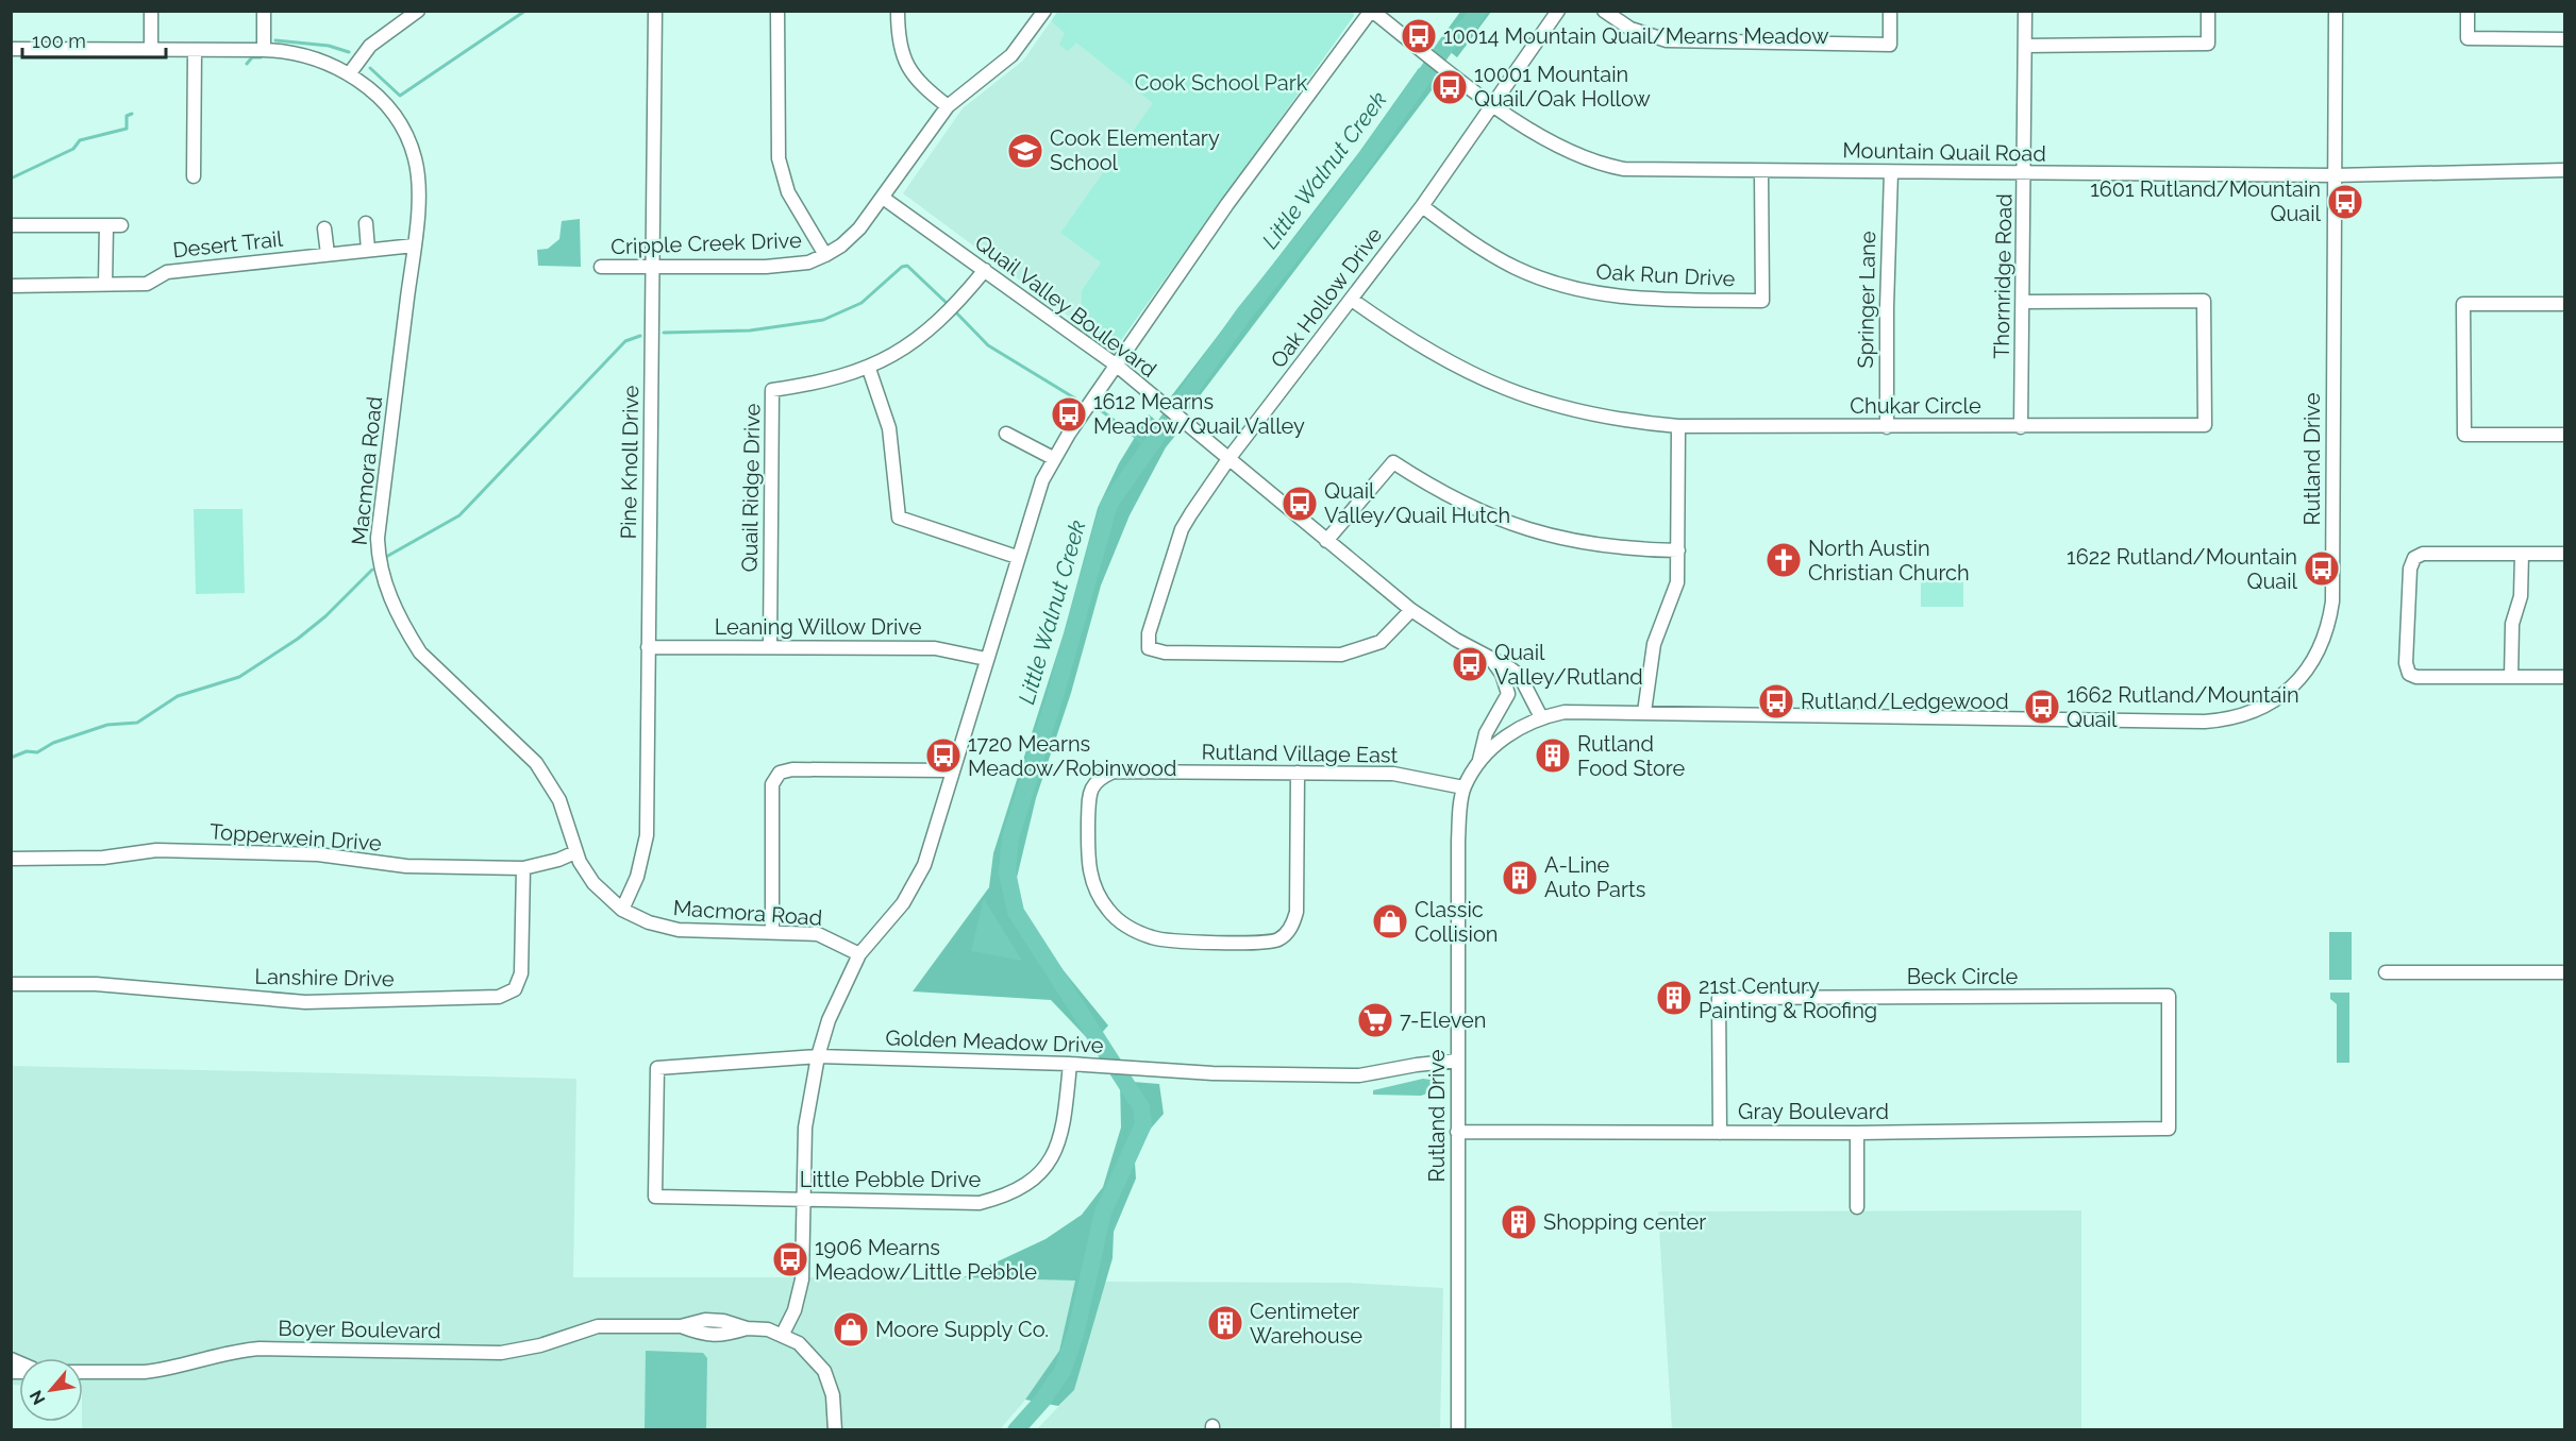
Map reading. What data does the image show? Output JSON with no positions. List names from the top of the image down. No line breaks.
{"streets":{"street":["Mountain Quail Road","Cripple Creek Drive","Desert Trail","Oak Run Drive","Thornridge Road","Oak Hollow Drive","Springer Lane","Quail Valley Boulevard","Chukar Circle","Rutland Drive","Pine Knoll Drive","Macmora Road","Quail Ridge Drive","Leaning Willow Drive","Rutland Village East","Topperwein Drive","Beck Circle","Lanshire Drive","Golden Meadow Drive","Gray Boulevard","Little Pebble Drive","Boyer Boulevard"]},"crossings":[["Mountain Quail Road","Oak Run Drive"],["Mountain Quail Road","Thornridge Road"],["Mountain Quail Road","Oak Hollow Drive"],["Mountain Quail Road","Springer Lane"],["Mountain Quail Road","Rutland Drive"],["Cripple Creek Drive","Quail Valley Boulevard"],["Cripple Creek Drive","Pine Knoll Drive"],["Desert Trail","Macmora Road"],["Oak Run Drive","Oak Hollow Drive"],["Thornridge Road","Chukar Circle"],["Oak Hollow Drive","Quail Valley Boulevard"],["Oak Hollow Drive","Chukar Circle"],["Springer Lane","Chukar Circle"],["Quail Valley Boulevard","Rutland Drive"],["Quail Valley Boulevard","Quail Ridge Drive"],["Rutland Drive","Rutland Village East"],["Rutland Drive","Golden Meadow Drive"],["Rutland Drive","Gray Boulevard"],["Pine Knoll Drive","Macmora Road"],["Pine Knoll Drive","Leaning Willow Drive"],["Macmora Road","Topperwein Drive"],["Quail Ridge Drive","Leaning Willow Drive"],["Topperwein Drive","Lanshire Drive"],["Beck Circle","Gray Boulevard"],["Golden Meadow Drive","Little Pebble Drive"]],"water":["Little Walnut Creek"],"parks":["Cook School Park"],"places":{"bus stop":["10014 Mountain Quail/Mearns Meadow","10001 Mountain Quail/Oak Hollow","1601 Rutland/Mountain Quail","1612 Mearns Meadow/Quail Valley","Quail Valley/Quail Hutch","1622 Rutland/Mountain Quail","Quail Valley/Rutland","Rutland/Ledgewood","1662 Rutland/Mountain Quail","1720 Mearns Meadow/Robinwood","1906 Mearns Meadow/Little Pebble"],"school or university":["Cook Elementary School"],"church":["North Austin Christian Church"],"building":["Rutland Food Store","A-Line Auto Parts","21st Century Painting & Roofing","Shopping center","Centimeter Warehouse"],"shop":["Classic Collision","Moore Supply Co."],"supermarket":["7-Eleven"]},"scale_bar":"100 m","north":"bottom left"}
